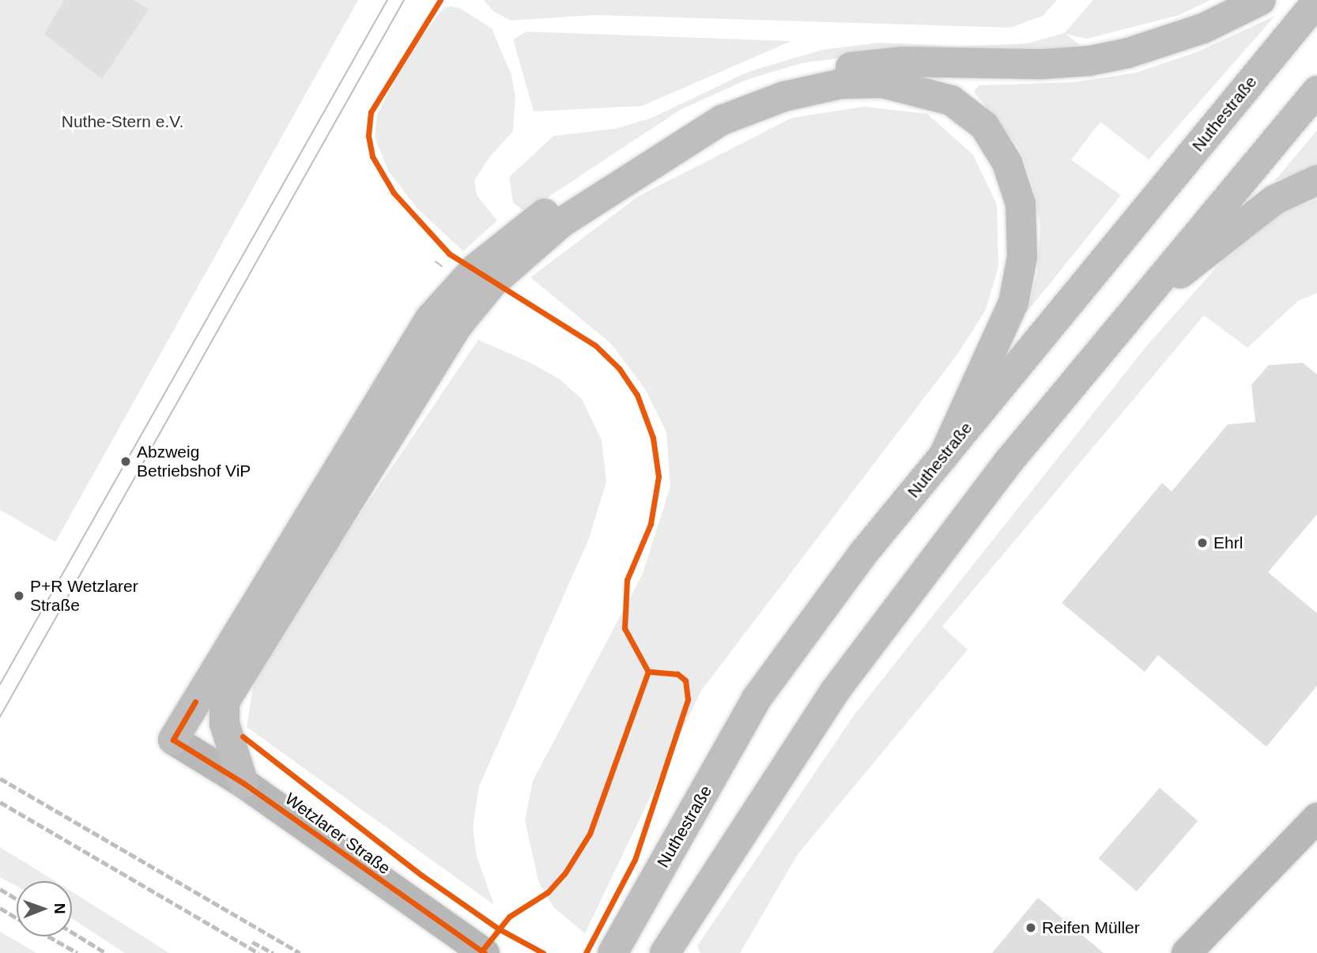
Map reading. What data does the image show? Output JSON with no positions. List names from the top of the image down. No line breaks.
{"streets":{"highway":["Nuthestraße"],"street":["Wetzlarer Straße"]},"parks":["Nuthe-Stern e.V."],"places":["Abzweig Betriebshof ViP","Ehrl","P+R Wetzlarer Straße","Reifen Müller"],"north":"right"}
